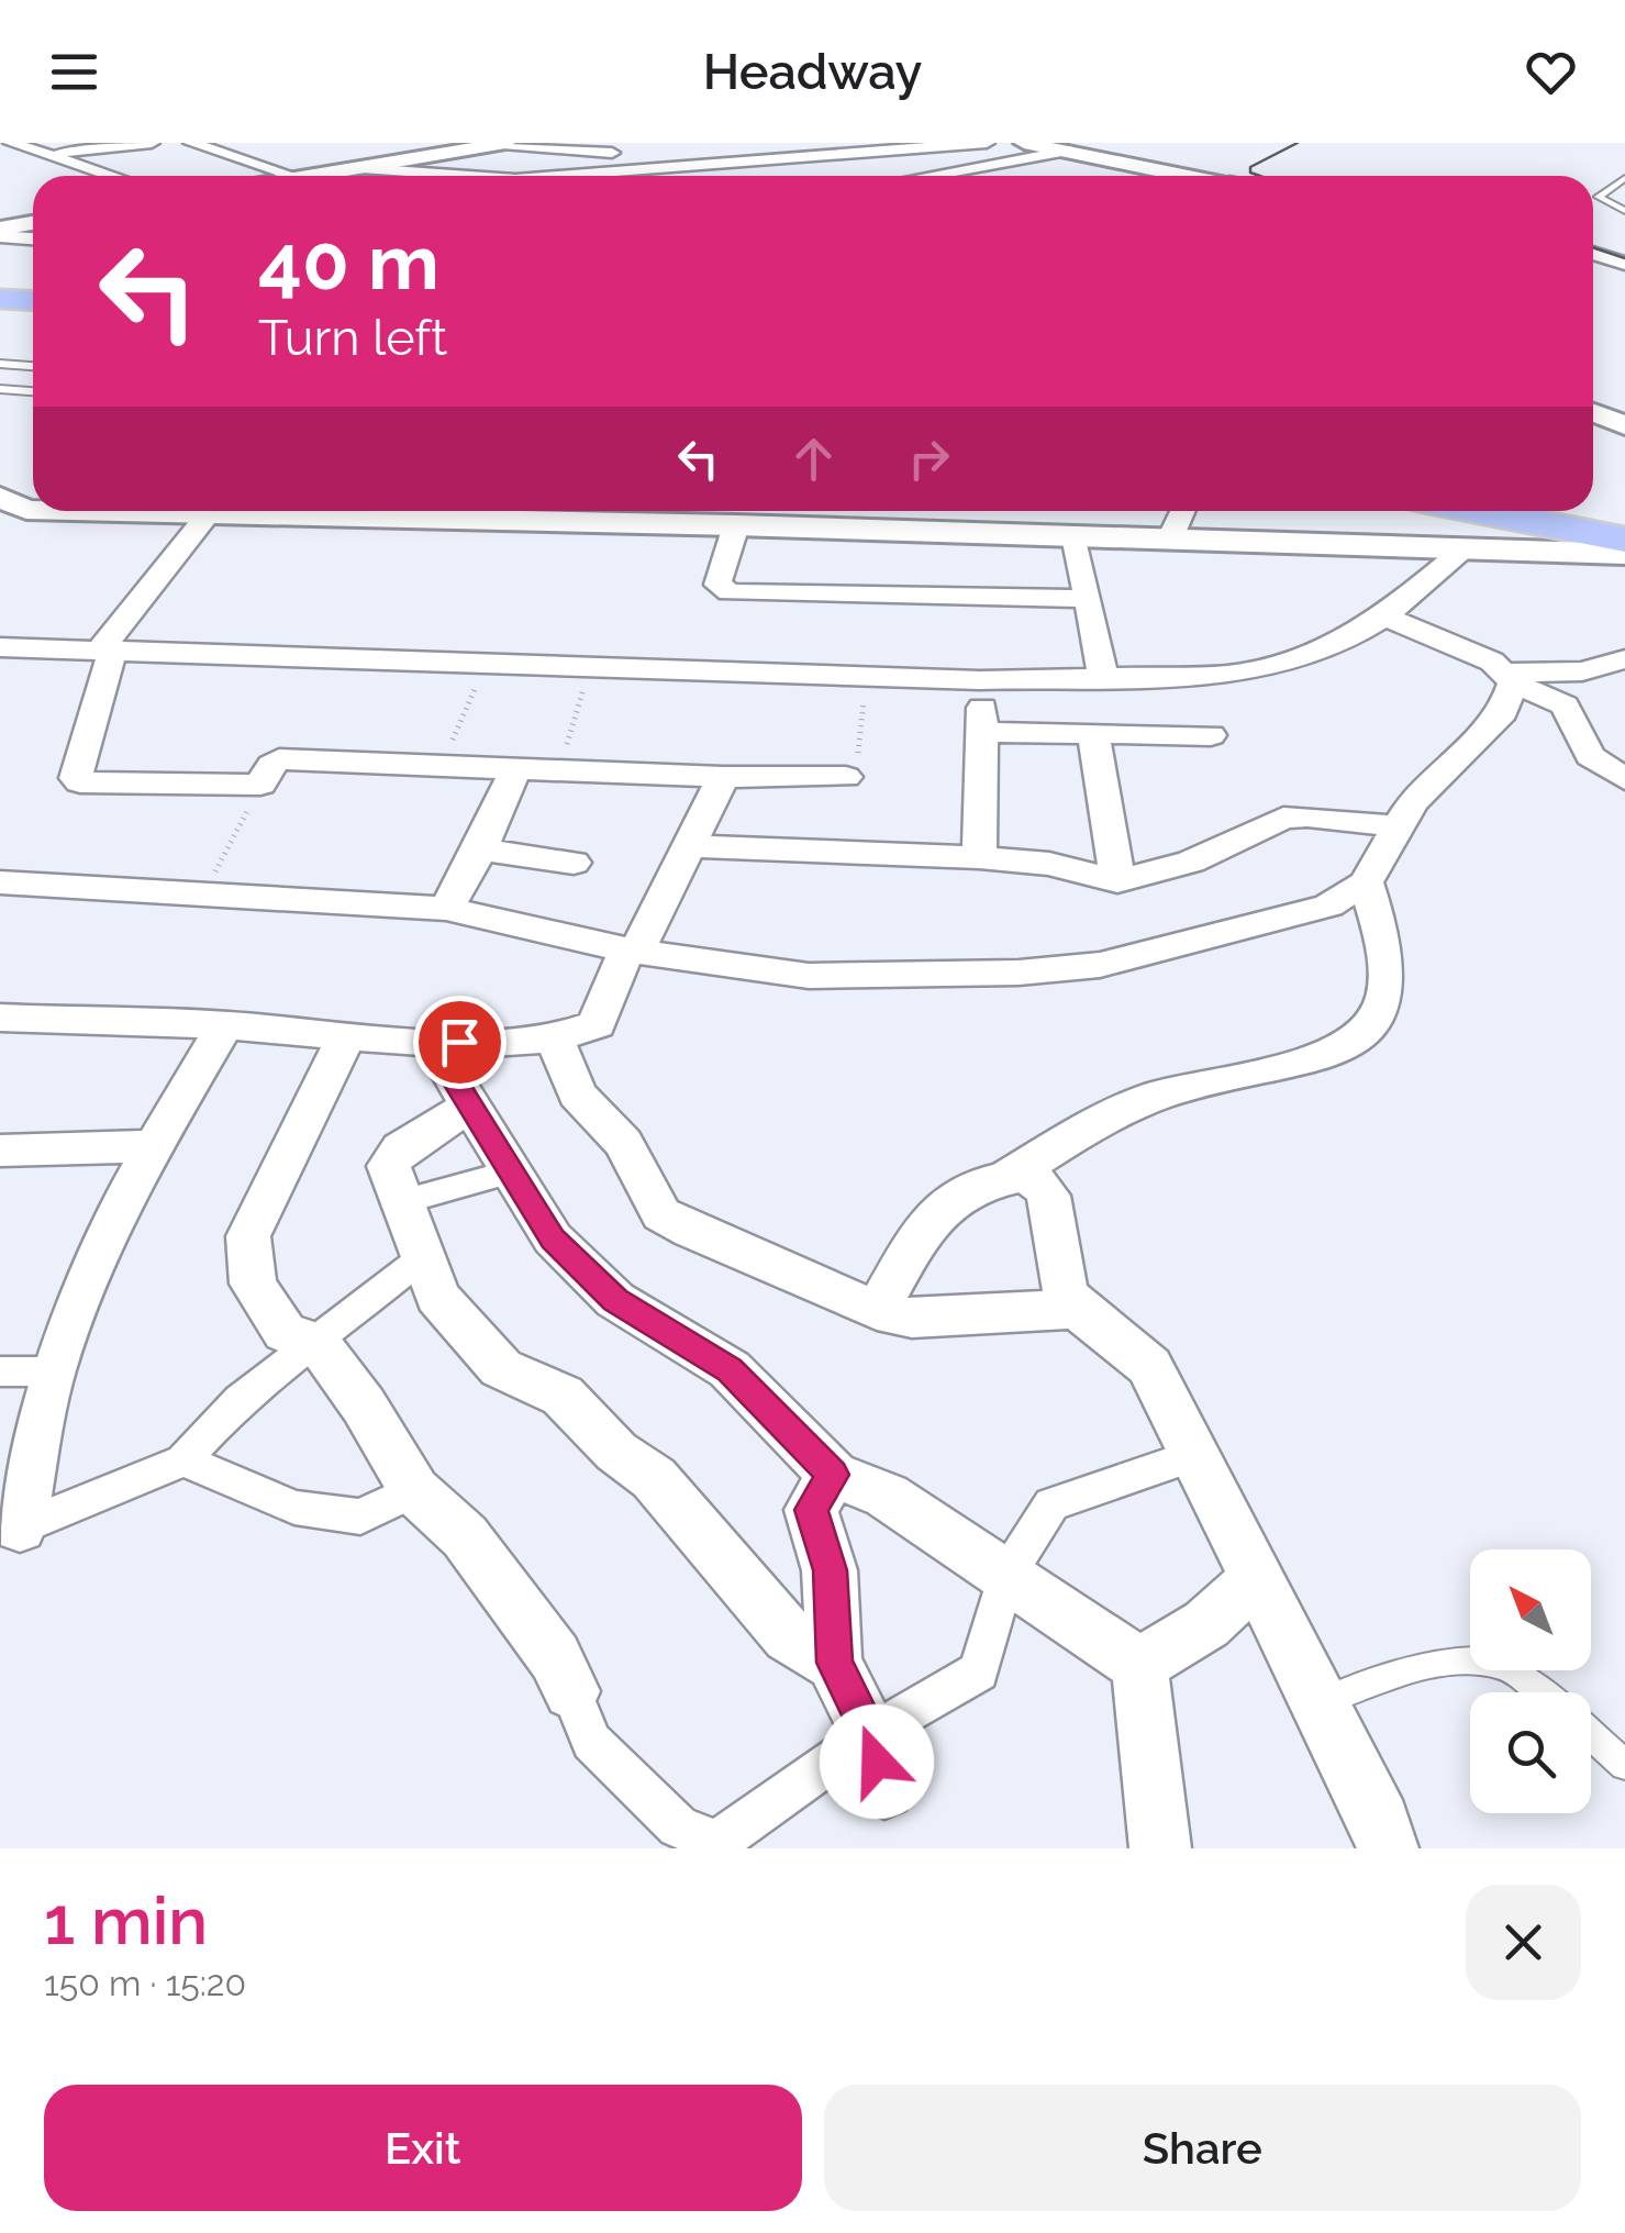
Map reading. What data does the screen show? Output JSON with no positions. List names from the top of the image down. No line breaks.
{"north":"top left","page":{"header":"Headway","turn":["40 m","Turn left"],"heading":["1 min","150 m · 15:20"],"buttons":["Exit","Share"]}}
